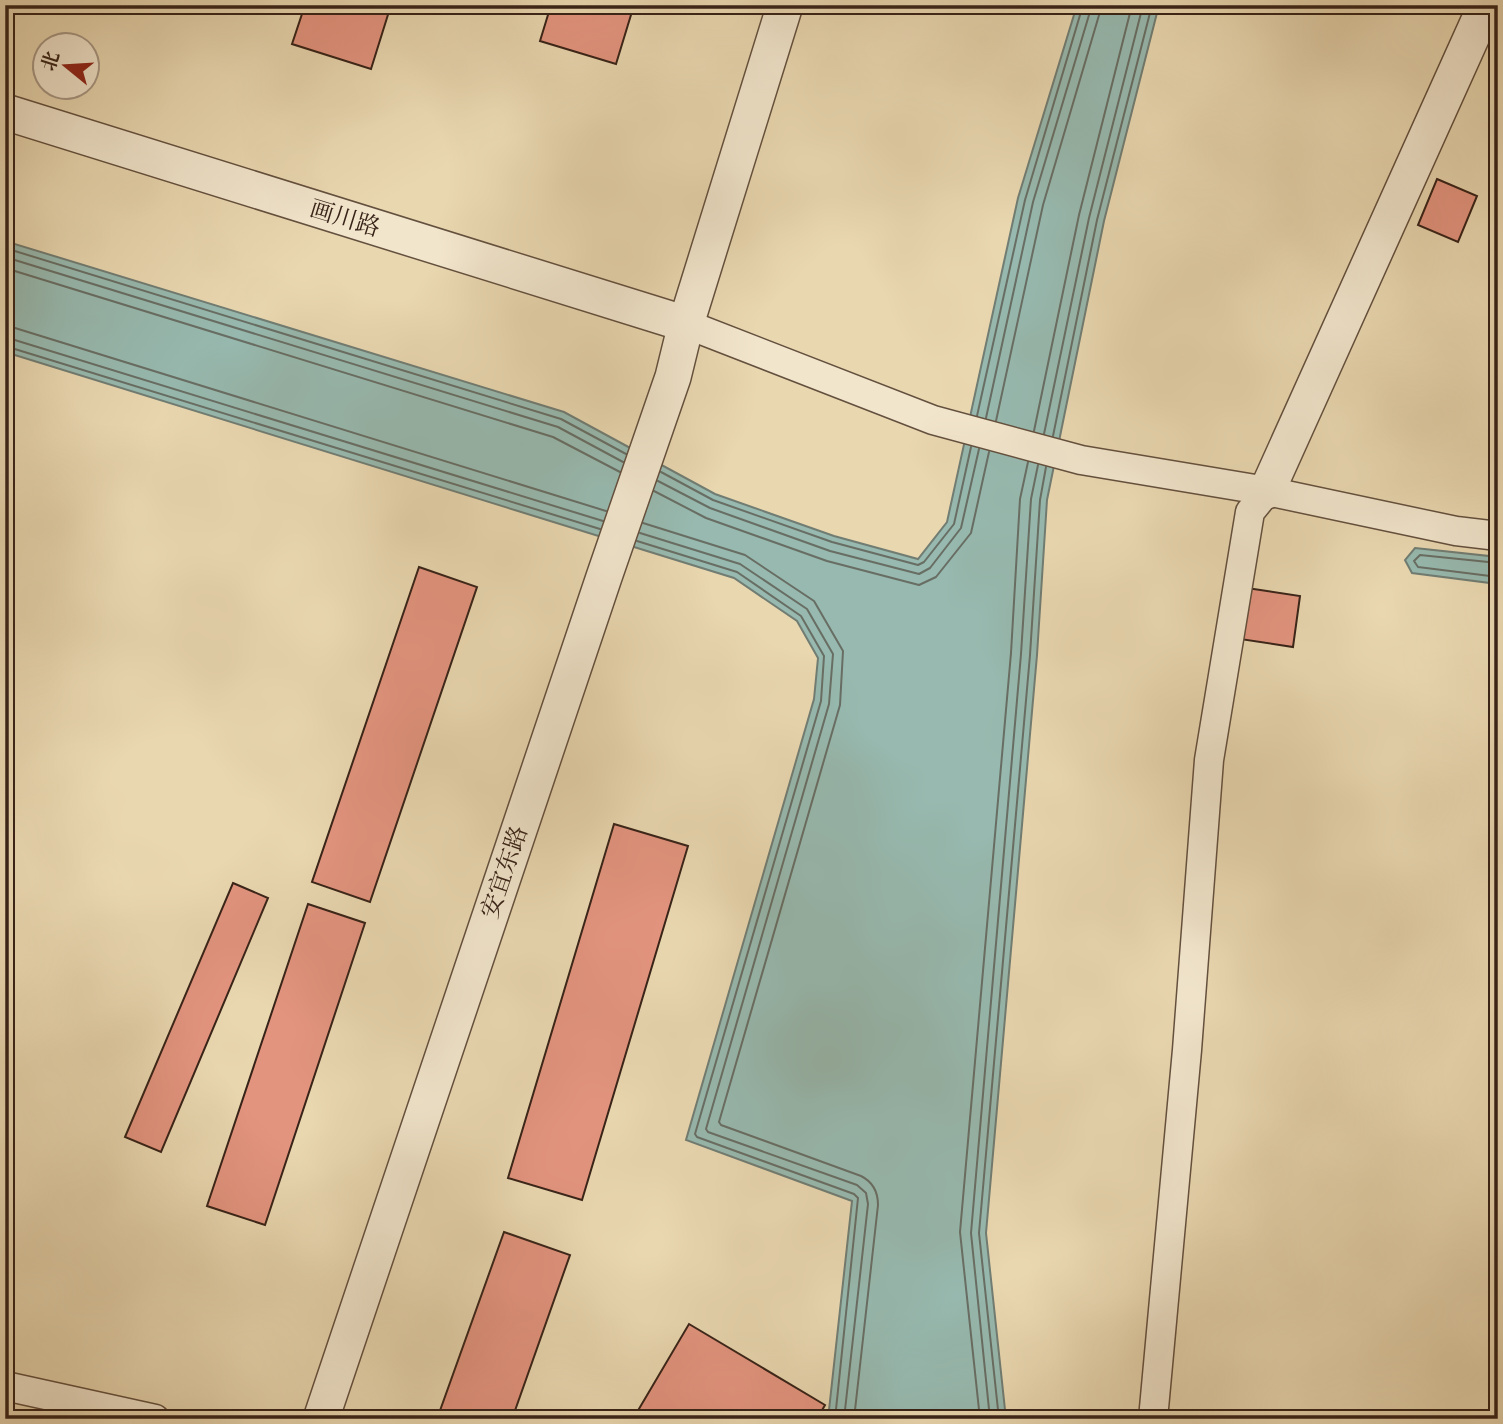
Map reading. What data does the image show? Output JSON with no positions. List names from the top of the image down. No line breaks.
{"streets":{"street":["画川路","安宜东路"]},"crossings":[["画川路","安宜东路"]],"north":"left"}
